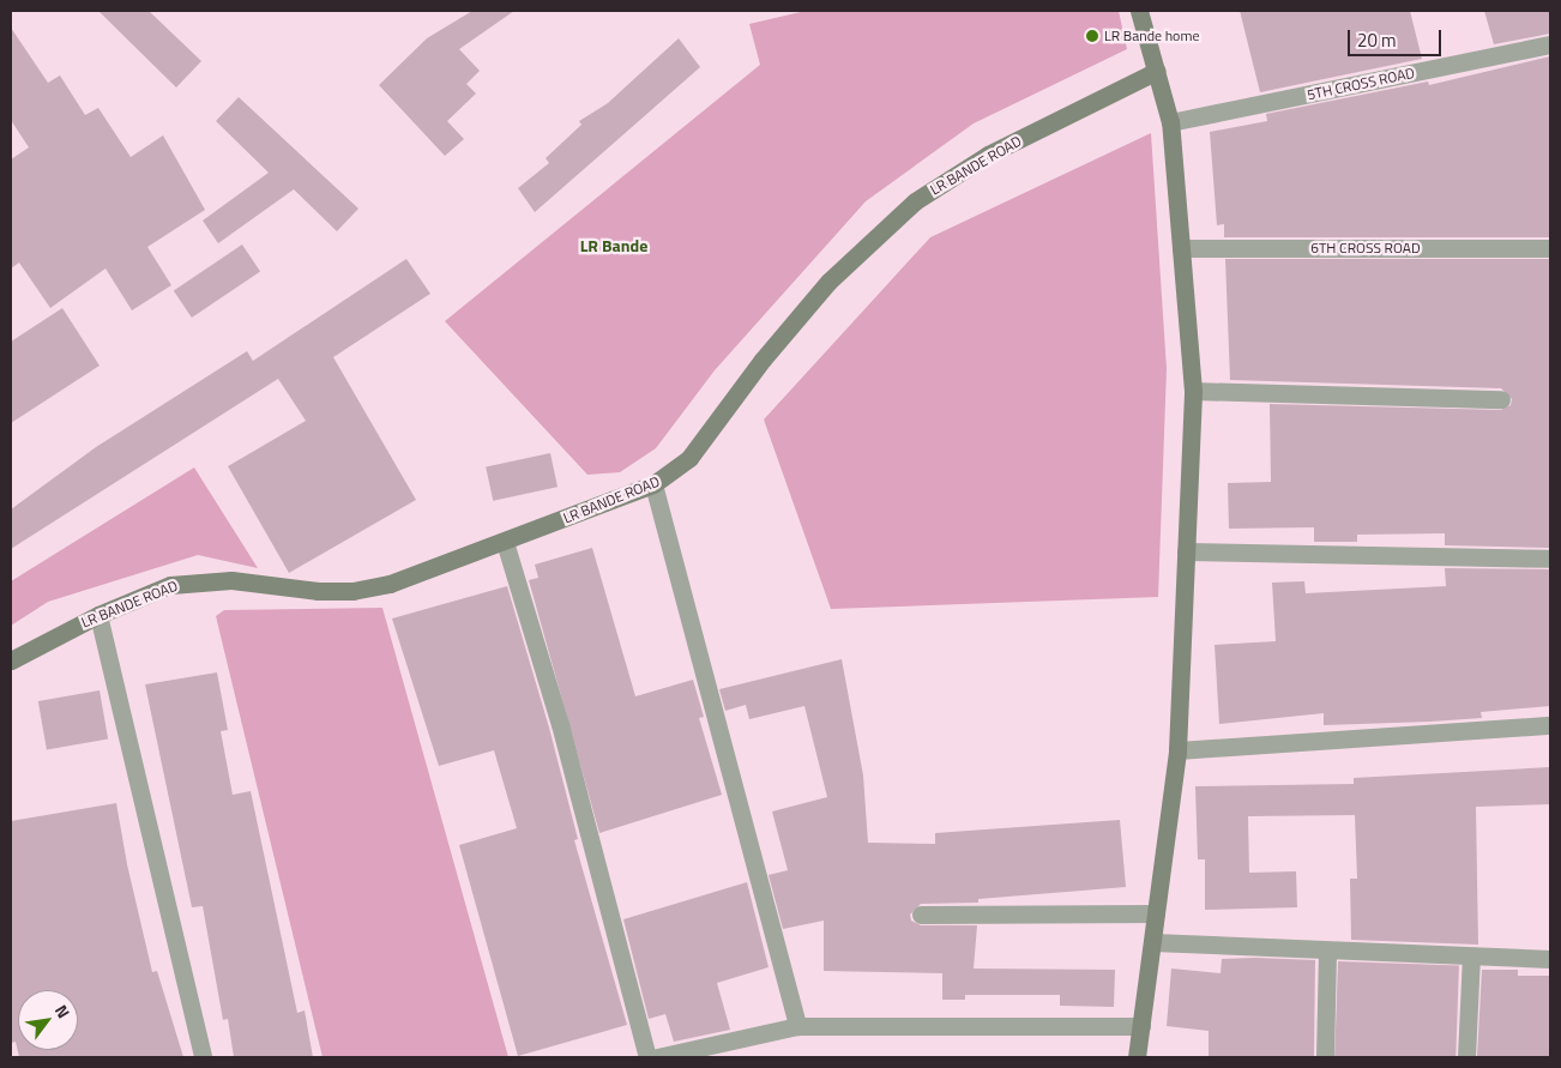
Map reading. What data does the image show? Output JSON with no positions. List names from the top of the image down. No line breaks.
{"streets":{"street":["5TH CROSS ROAD","LR BANDE ROAD","6TH CROSS ROAD"]},"districts":["LR Bande"],"places":["LR Bande home"],"scale_bar":"20 m","north":"top right"}
